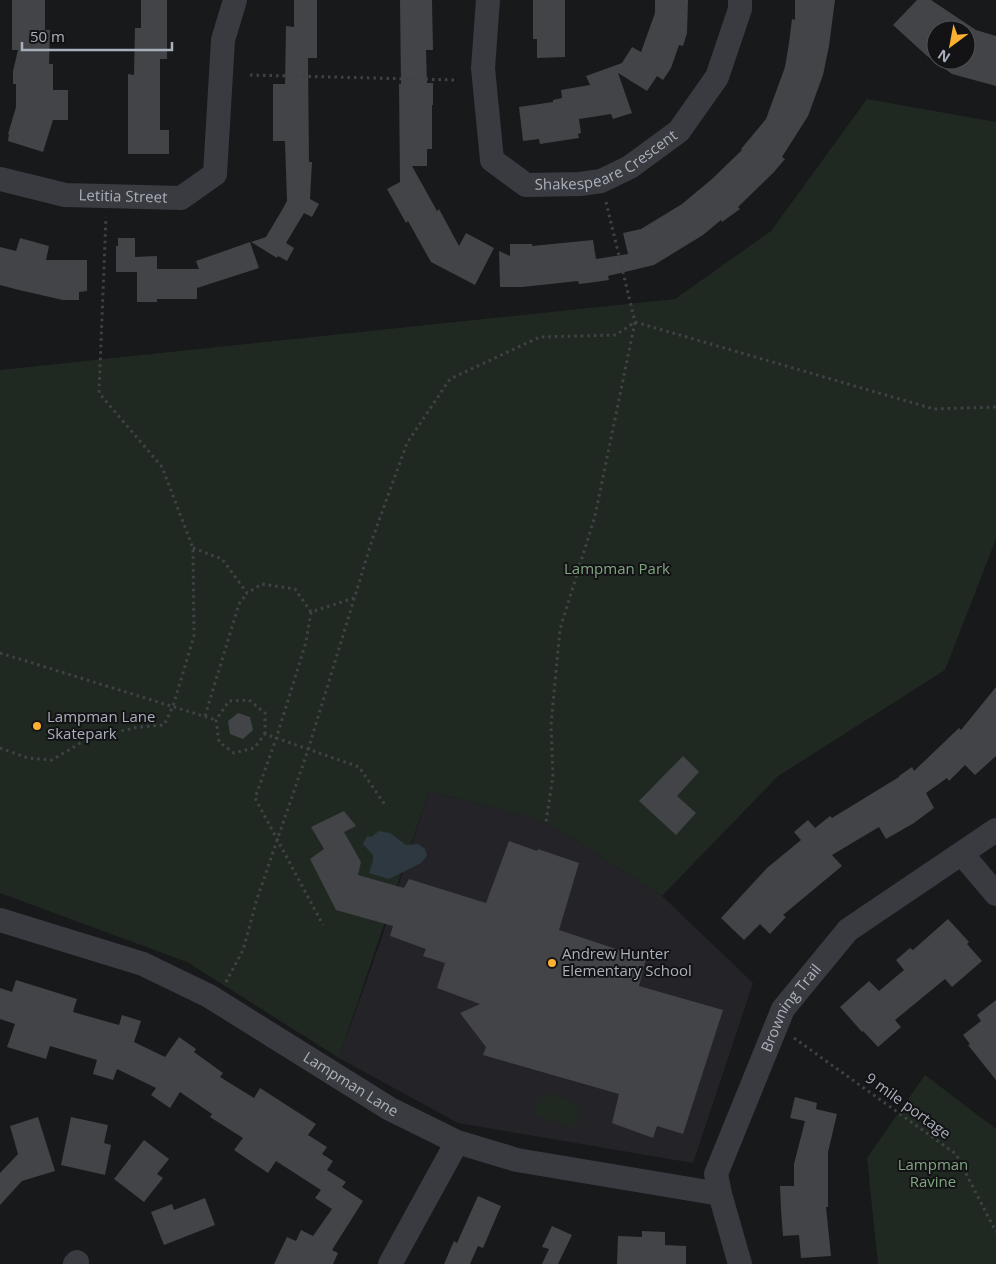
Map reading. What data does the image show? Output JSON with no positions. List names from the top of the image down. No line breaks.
{"streets":{"street":["Shakespeare Crescent","Letitia Street","Browning Trail","Lampman Lane"],"path":["9 mile portage"]},"crossings":[["Browning Trail","Lampman Lane"],["Browning Trail","9 mile portage"]],"parks":["Lampman Park","Lampman Ravine"],"places":["Lampman Lane Skatepark","Andrew Hunter Elementary School"],"scale_bar":"50 m","north":"bottom left"}
